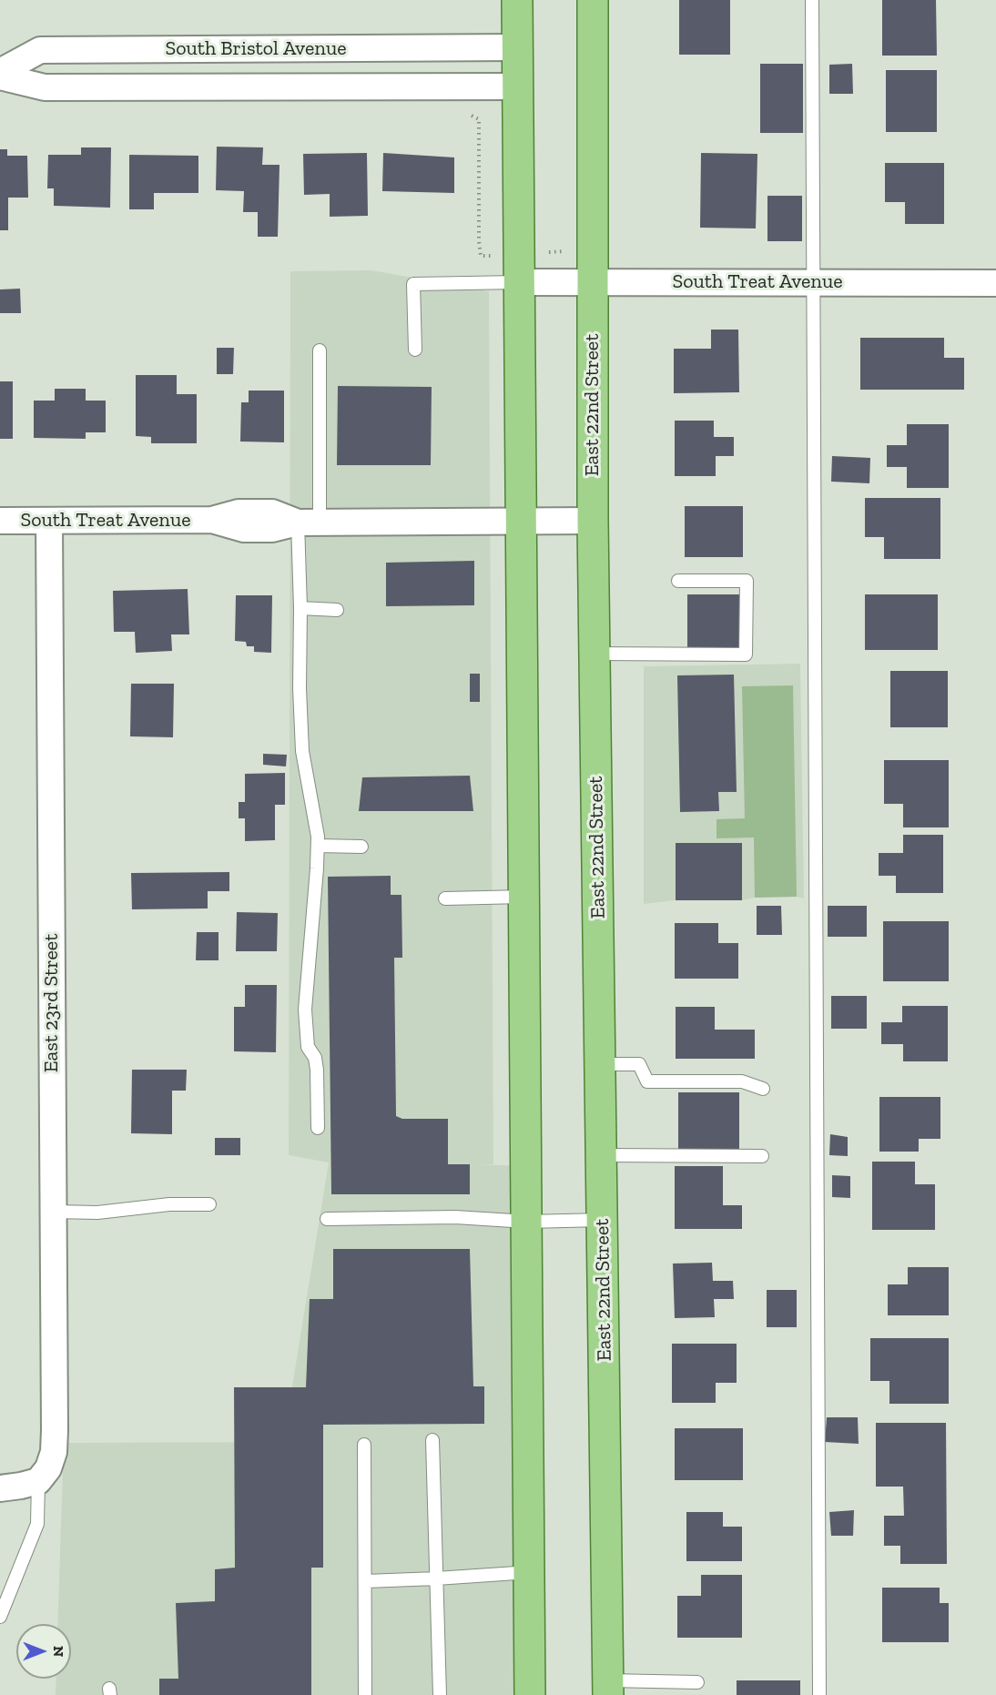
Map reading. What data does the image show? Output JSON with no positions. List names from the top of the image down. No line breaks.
{"streets":{"main road":["East 22nd Street"],"street":["South Bristol Avenue","South Treat Avenue","East 23rd Street"]},"crossings":[["South Treat Avenue","East 22nd Street"],["South Treat Avenue","East 23rd Street"]],"north":"right"}
